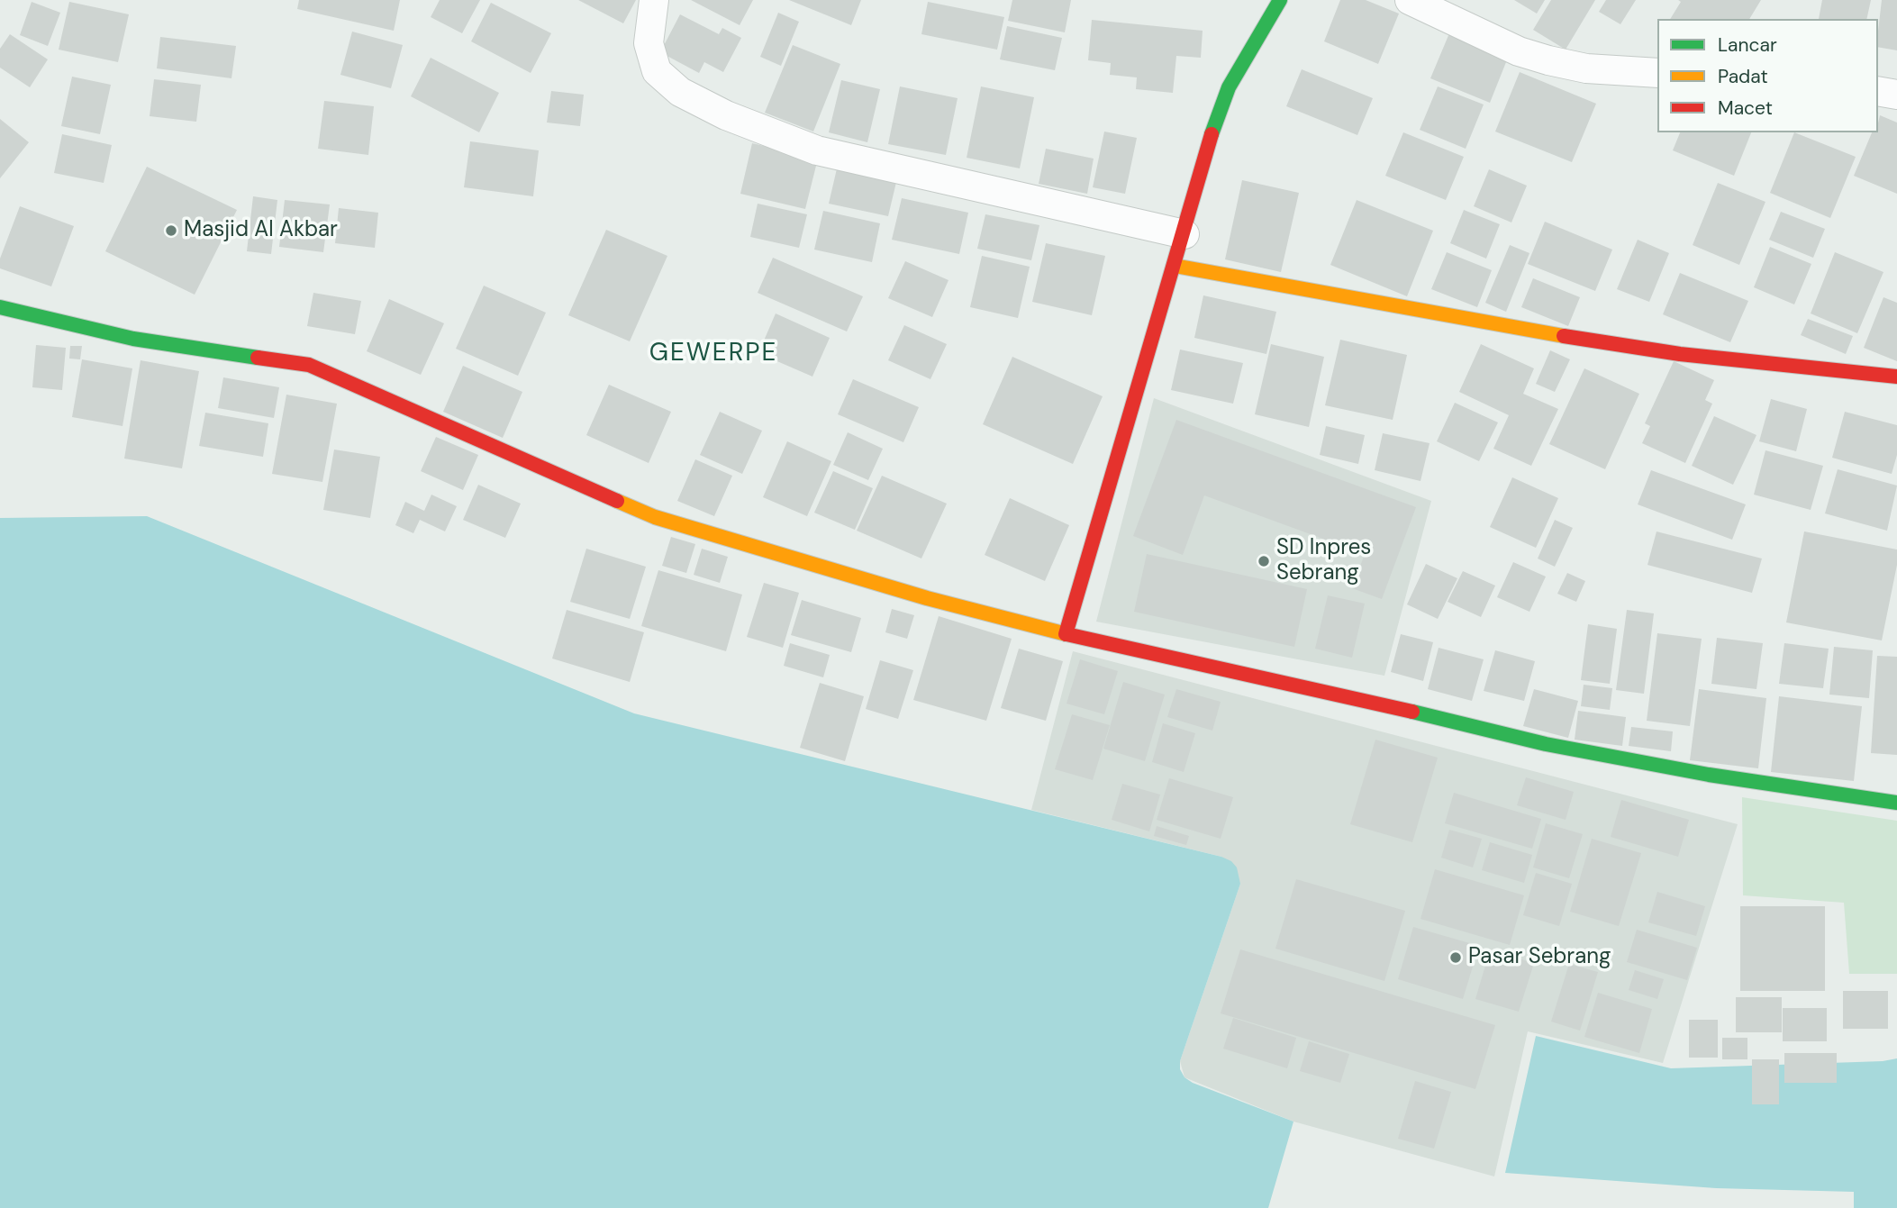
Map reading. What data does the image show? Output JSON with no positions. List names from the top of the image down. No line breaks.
{"districts":["GEWERPE"],"places":["Masjid Al Akbar","SD Inpres Sebrang","Pasar Sebrang"],"legend":["Lancar","Padat","Macet"]}
